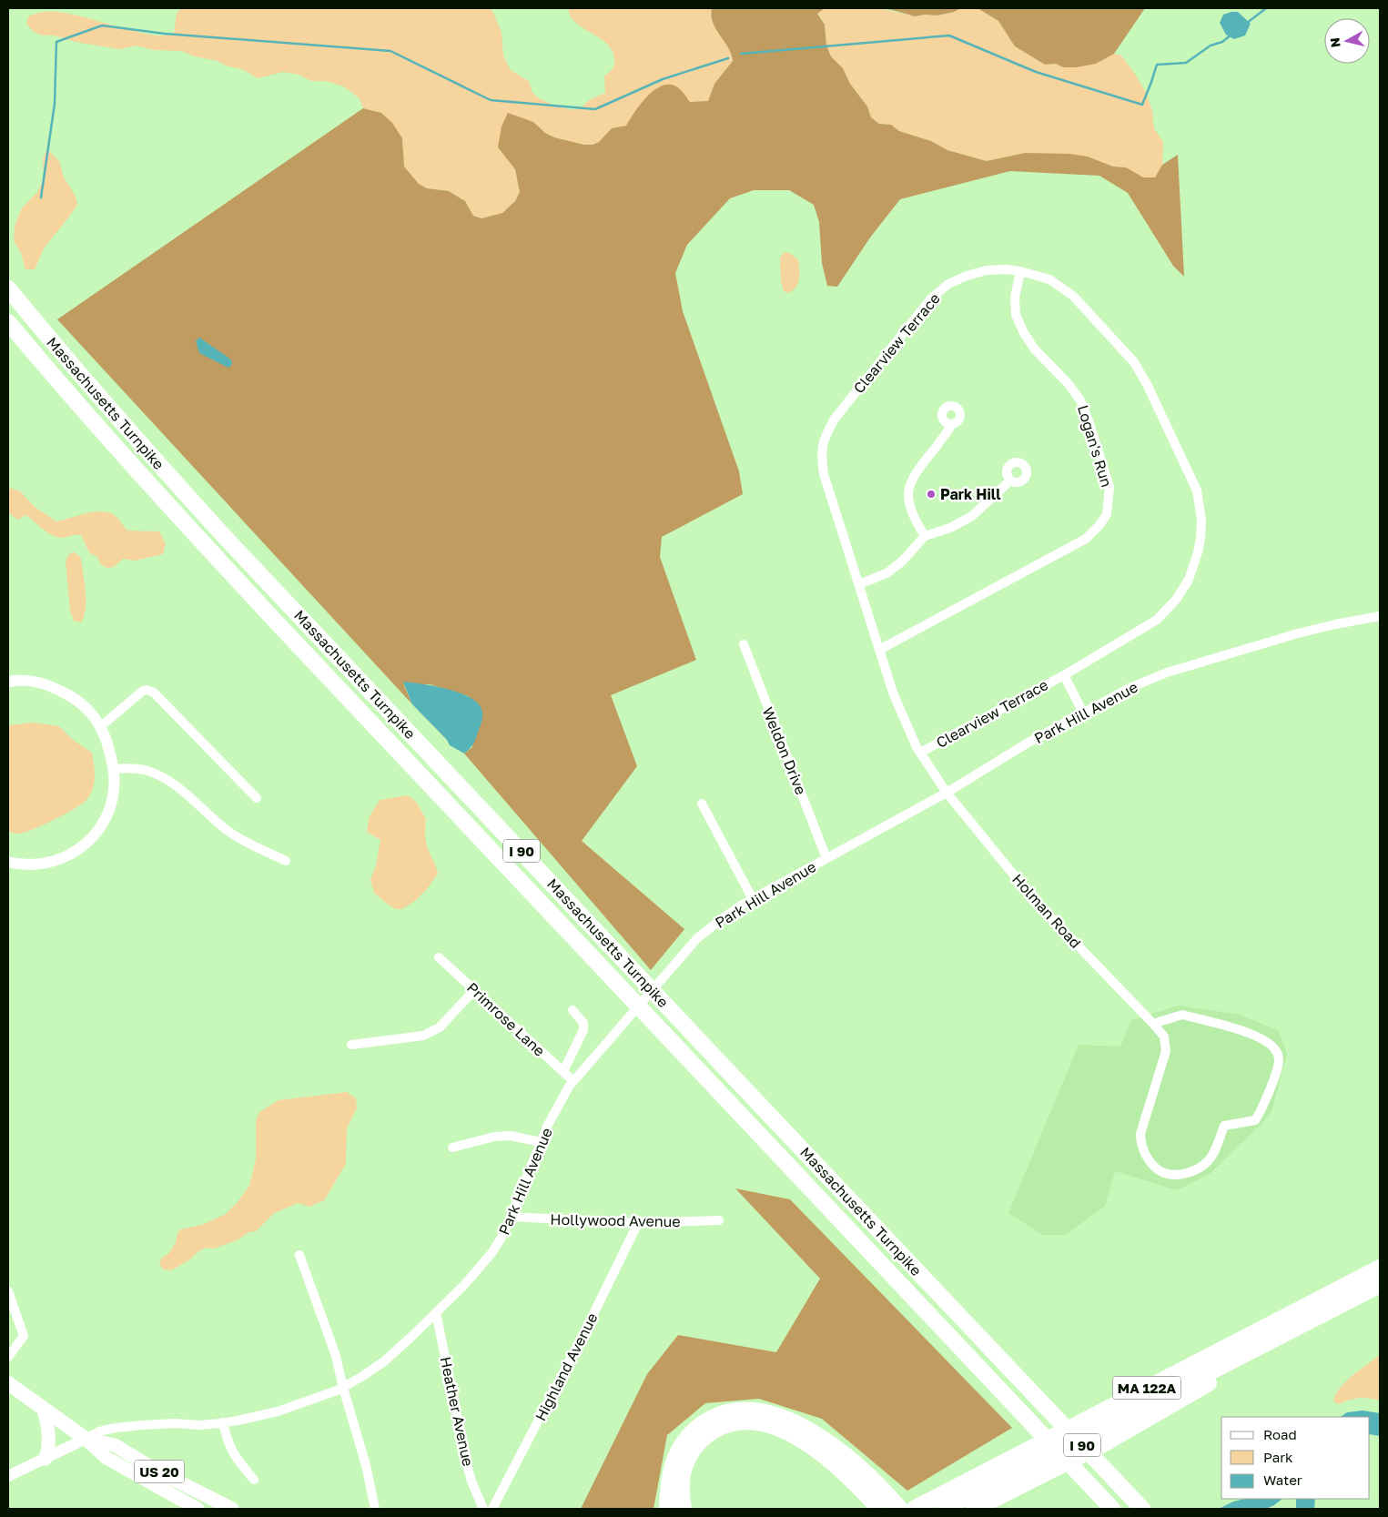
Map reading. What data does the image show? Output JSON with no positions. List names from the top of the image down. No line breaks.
{"streets":{"highway":["Massachusetts Turnpike","I 90","MA 122A","US 20"],"street":["Clearview Terrace","Logan's Run","Park Hill Avenue","Weldon Drive","Holman Road","Primrose Lane","Hollywood Avenue","Highland Avenue","Heather Avenue"]},"crossings":[["Clearview Terrace","Logan's Run"],["Clearview Terrace","Park Hill Avenue"],["Clearview Terrace","Holman Road"],["Park Hill Avenue","Weldon Drive"],["Park Hill Avenue","Holman Road"],["Park Hill Avenue","Primrose Lane"],["Park Hill Avenue","Hollywood Avenue"],["Park Hill Avenue","Heather Avenue"],["Park Hill Avenue","US 20"],["Hollywood Avenue","Highland Avenue"]],"places":["Park Hill"],"legend":["Road","Park","Water"],"north":"left"}
